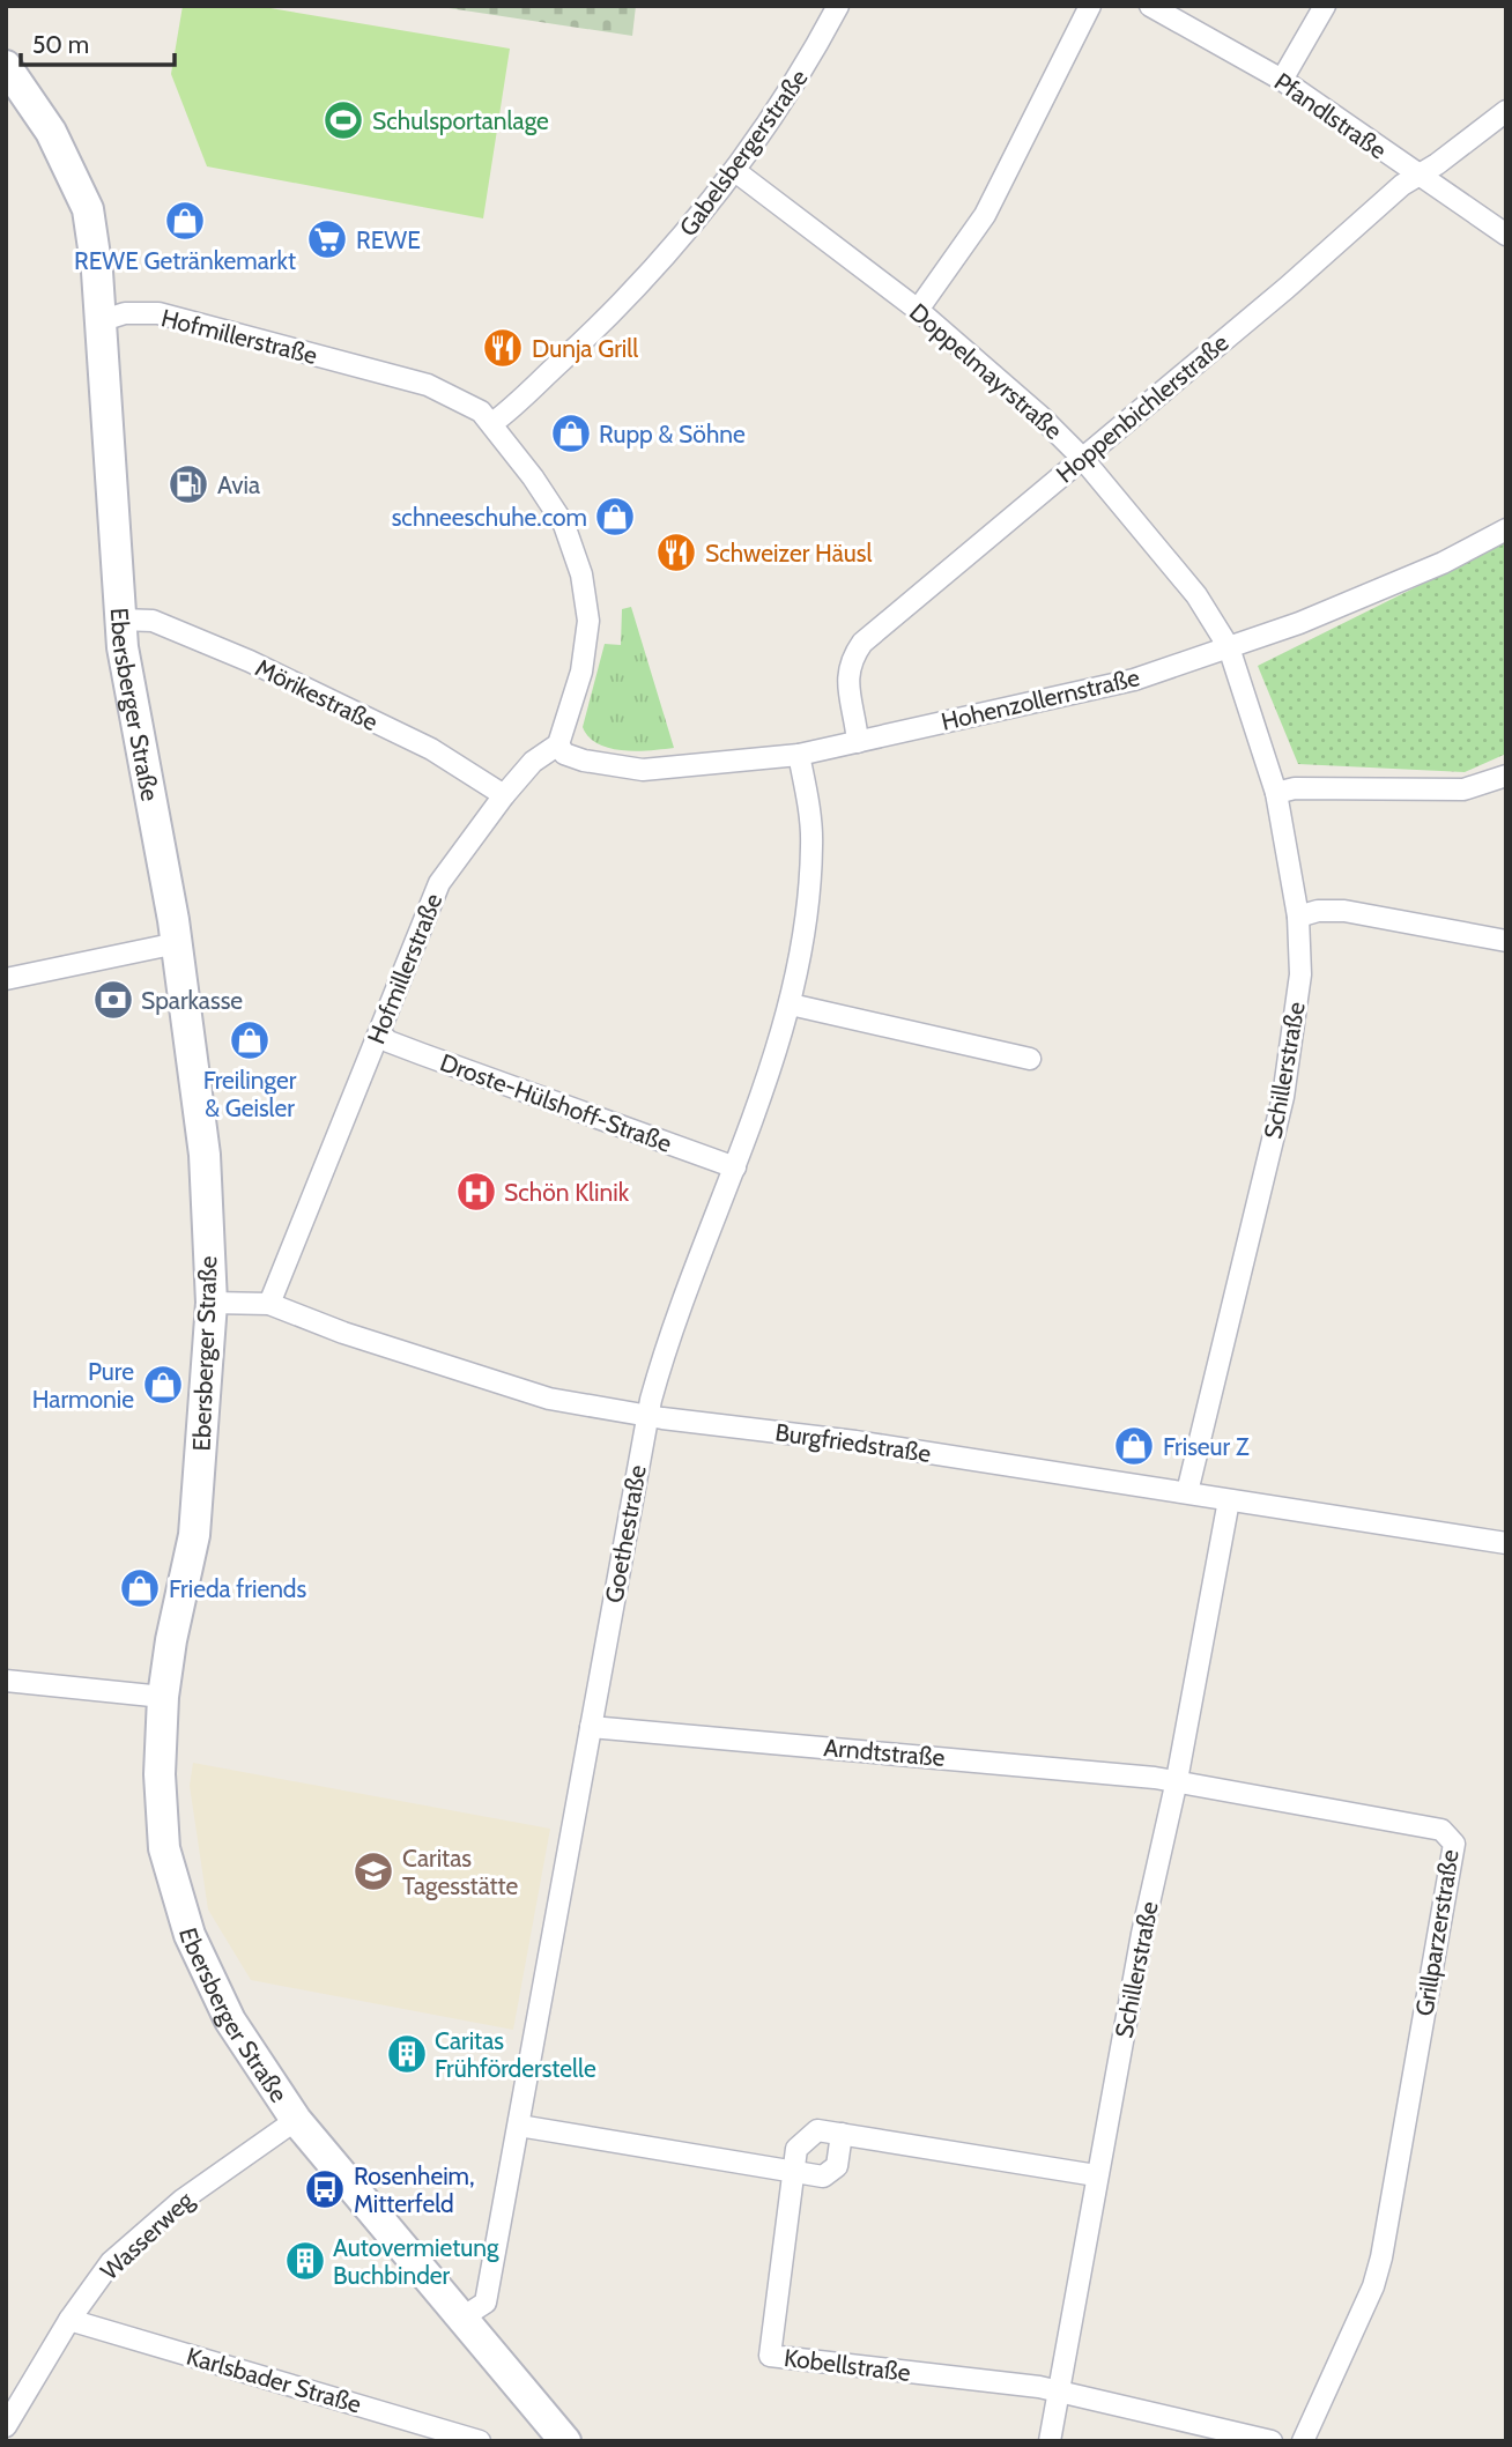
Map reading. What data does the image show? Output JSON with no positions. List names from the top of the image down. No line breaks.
{"streets":{"street":["Pfandlstraße","Gabelsbergerstraße","Hofmillerstraße","Doppelmayrstraße","Hoppenbichlerstraße","Mörikestraße","Hohenzollernstraße","Ebersberger Straße","Schillerstraße","Droste-Hülshoff-Straße","Burgfriedstraße","Goethestraße","Arndtstraße","Grillparzerstraße","Wasserweg","Kobellstraße","Karlsbader Straße"]},"crossings":[["Pfandlstraße","Hoppenbichlerstraße"],["Gabelsbergerstraße","Hofmillerstraße"],["Gabelsbergerstraße","Doppelmayrstraße"],["Hofmillerstraße","Mörikestraße"],["Hofmillerstraße","Hohenzollernstraße"],["Hofmillerstraße","Ebersberger Straße"],["Hofmillerstraße","Droste-Hülshoff-Straße"],["Hofmillerstraße","Burgfriedstraße"],["Doppelmayrstraße","Hoppenbichlerstraße"],["Doppelmayrstraße","Hohenzollernstraße"],["Doppelmayrstraße","Schillerstraße"],["Hoppenbichlerstraße","Hohenzollernstraße"],["Mörikestraße","Ebersberger Straße"],["Hohenzollernstraße","Schillerstraße"],["Hohenzollernstraße","Goethestraße"],["Ebersberger Straße","Burgfriedstraße"],["Ebersberger Straße","Goethestraße"],["Ebersberger Straße","Wasserweg"],["Schillerstraße","Burgfriedstraße"],["Schillerstraße","Arndtstraße"],["Schillerstraße","Grillparzerstraße"],["Schillerstraße","Kobellstraße"],["Droste-Hülshoff-Straße","Goethestraße"],["Burgfriedstraße","Goethestraße"],["Goethestraße","Arndtstraße"],["Arndtstraße","Grillparzerstraße"],["Wasserweg","Karlsbader Straße"]],"places":{"sports":["Schulsportanlage"],"shop":["REWE Getränkemarkt","Rupp & Söhne","schneeschuhe.com","Freilinger & Geisler","Pure Harmonie","Friseur Z","Frieda friends"],"supermarket":["REWE"],"restaurant":["Dunja Grill","Schweizer Häusl"],"fuel station":["Avia"],"bank":["Sparkasse"],"hospital":["Schön Klinik"],"school or university":["Caritas Tagesstätte"],"building":["Caritas Frühförderstelle","Autovermietung Buchbinder"],"bus stop":["Rosenheim, Mitterfeld"]},"scale_bar":"50 m"}
